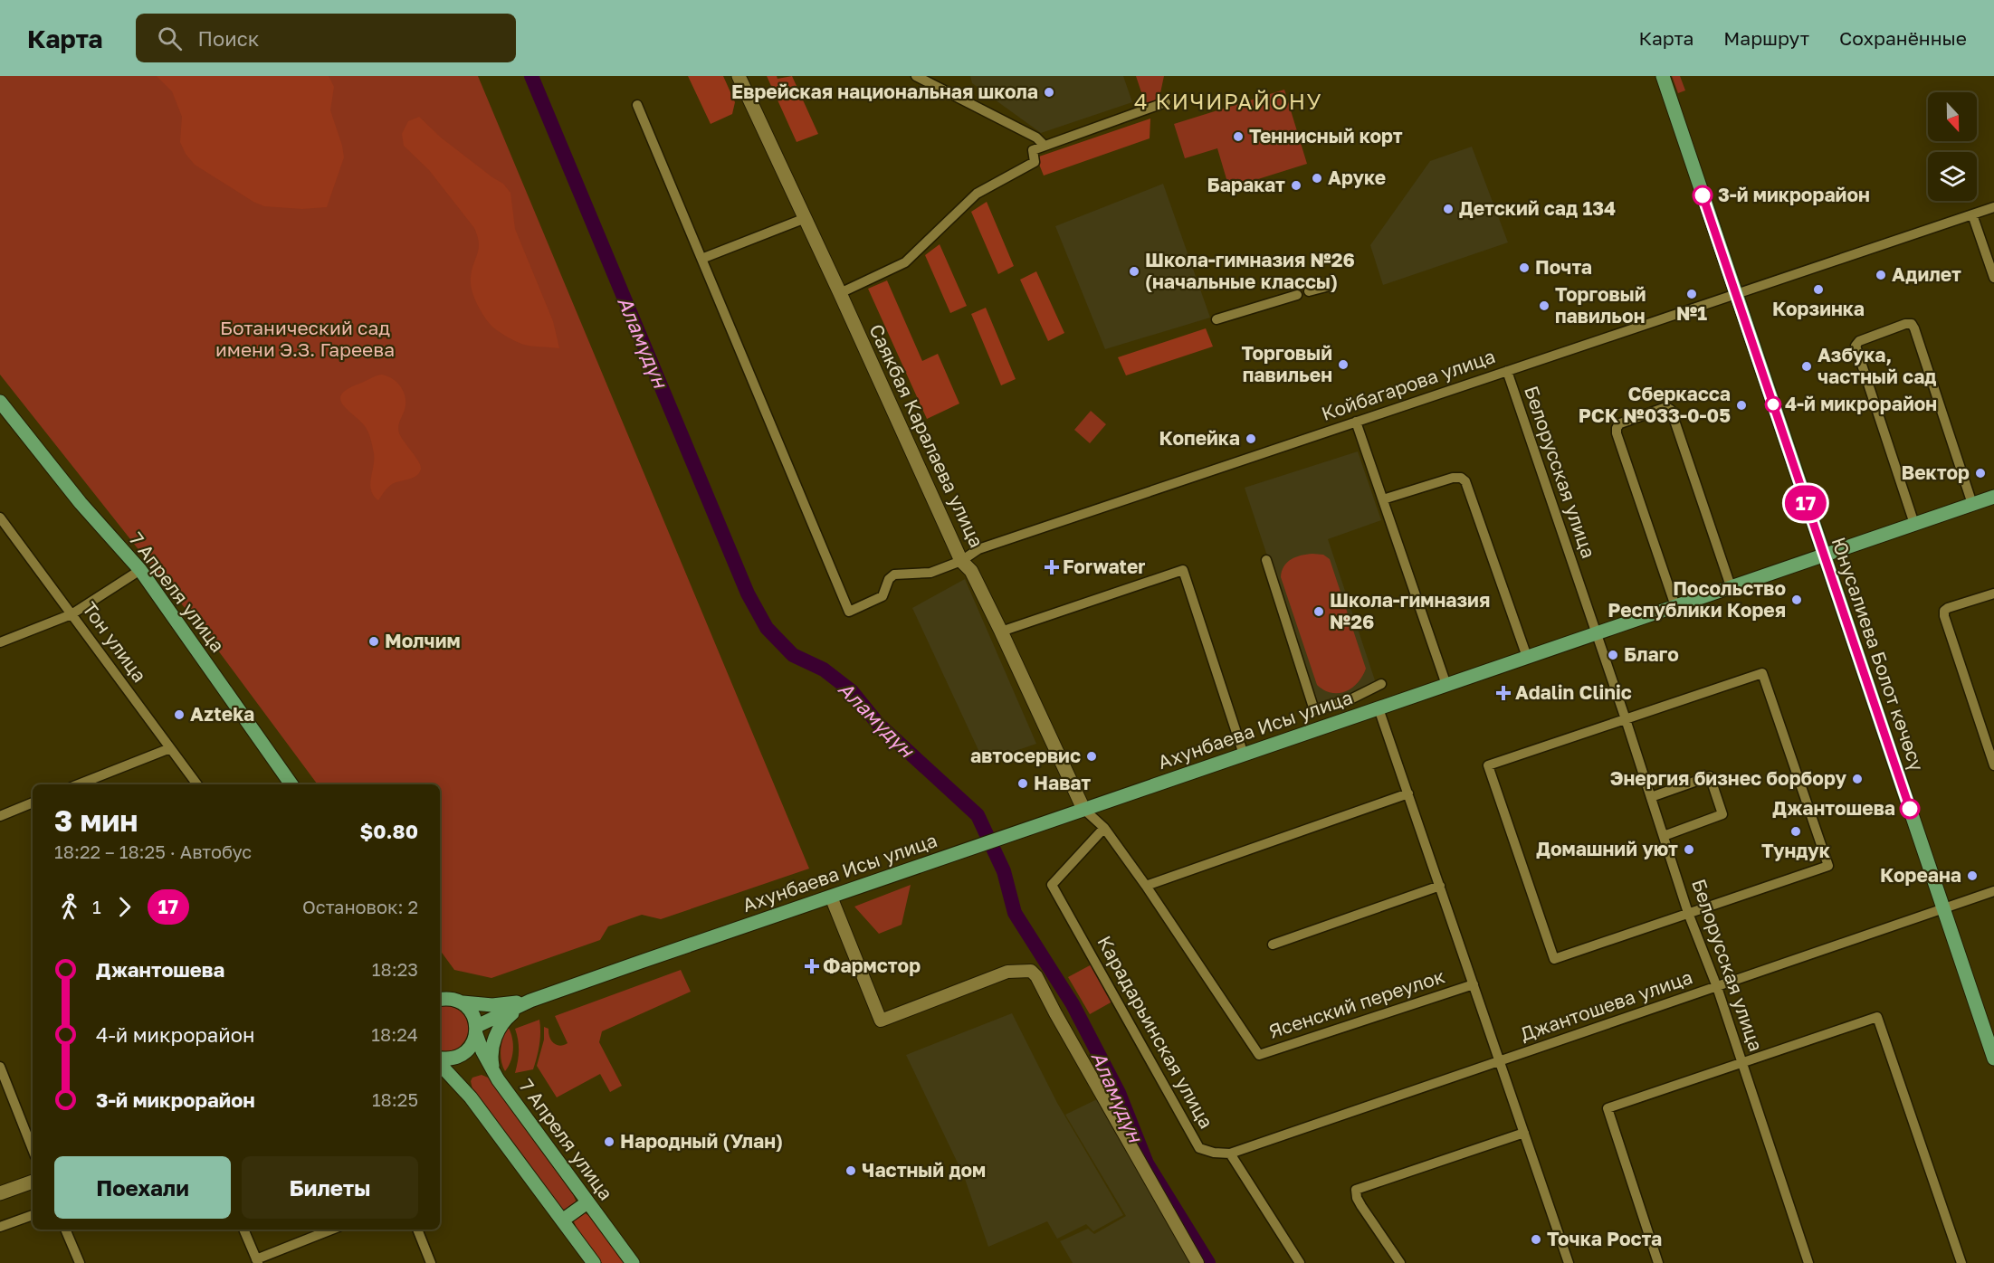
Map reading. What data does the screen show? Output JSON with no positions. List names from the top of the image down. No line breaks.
{"streets":{"main road":["Саякбая Каралаева улица","7 Апреля улица","Юнусалиева Болот көчөсү","Ахунбаева Исы улица"],"street":["Койбагарова улица","Белорусская улица","Тон улица","Ясенский переулок","Джантошева улица","Карадарьинская улица"]},"crossings":[["Койбагарова улица","Саякбая Каралаева улица"],["Койбагарова улица","Белорусская улица"],["Койбагарова улица","Юнусалиева Болот көчөсү"],["Саякбая Каралаева улица","Ахунбаева Исы улица"],["Белорусская улица","Ахунбаева Исы улица"],["Белорусская улица","Джантошева улица"],["7 Апреля улица","Ахунбаева Исы улица"],["Юнусалиева Болот көчөсү","Ахунбаева Исы улица"],["Юнусалиева Болот көчөсү","Джантошева улица"],["Ясенский переулок","Карадарьинская улица"],["Джантошева улица","Карадарьинская улица"]],"districts":["4 КИЧИРАЙОНУ"],"water":["Аламүдүн"],"parks":["Ботанический сад имени Э.З. Гареева"],"places":{"other":["Еврейская национальная школа","Теннисный корт","Аруке","Баракат","3-й микрорайон","Детский сад 134","Почта","Школа-гимназия №26 (начальные классы)","Адилет","Корзинка","№1","Торговый павильон","Торговый павильен","Азбука, частный сад","4-й микрорайон","Сберкасса РСК №033-0-05","Копейка","Вектор","Посольство Республики Корея","Школа-гимназия №26","Молчим","Благо","Azteka","автосервис","Энергия бизнес борбору","Нават","Джантошева","Тундук","Домашний уют","Кореана","Народный (Улан)","Частный дом","Точка Роста"],"health":["Forwater","Adalin Clinic","Фармстор"]},"lines":["bus line 17"],"north":"bottom","page":{"header":"Карта","search":"Поиск","nav":["Карта","Маршрут","Сохранённые"],"on_map":"17","heading":["3 мин","18:22 – 18:25 · Автобус","$0.80"],"legs":["1","17","Остановок: 2"],"list":[{"name":"Джантошева","value":"18:23"},{"name":"4-й микрорайон","value":"18:24"},{"name":"3-й микрорайон","value":"18:25"}],"buttons":["Поехали","Билеты"]}}
